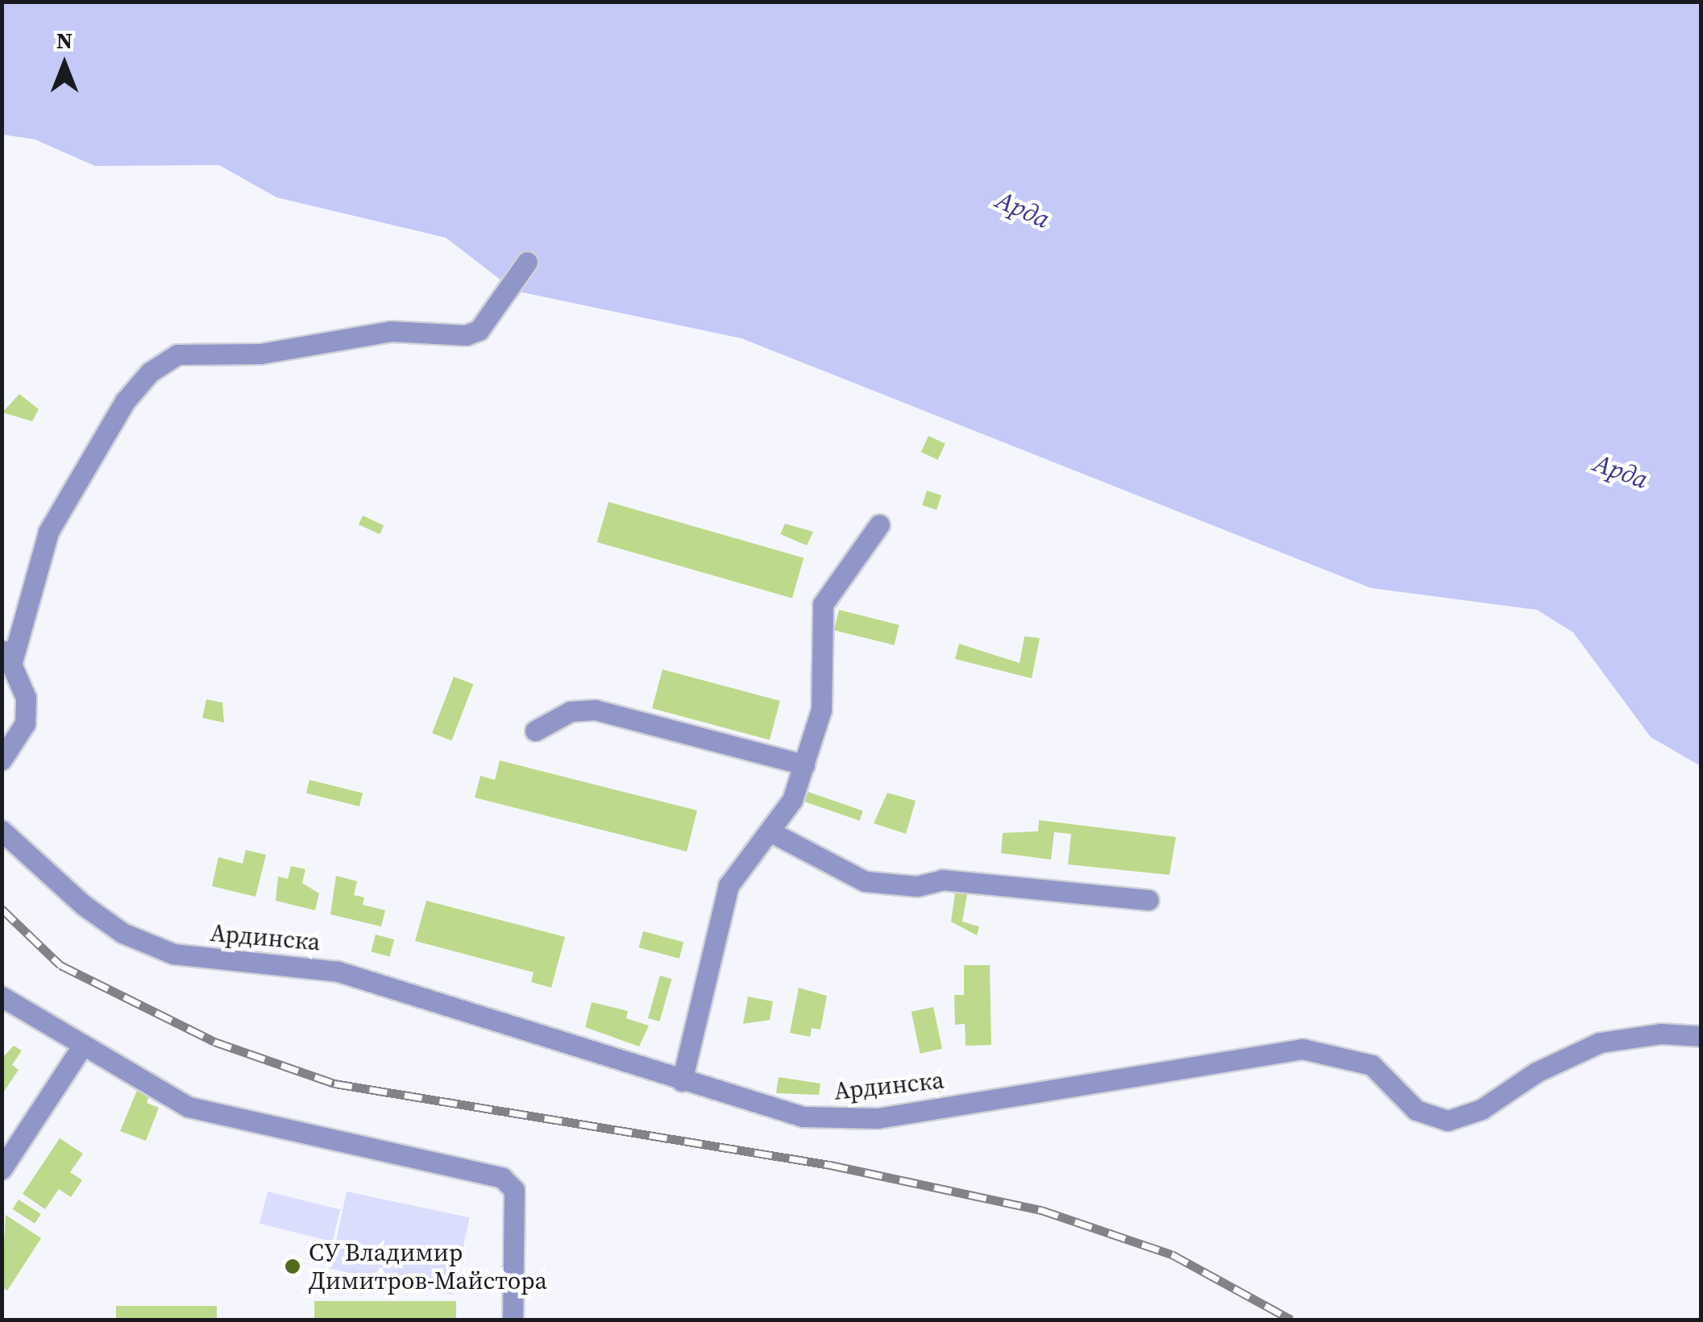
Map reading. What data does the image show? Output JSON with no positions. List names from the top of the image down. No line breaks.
{"streets":{"street":["Ардинска"]},"water":["Арда"],"places":["СУ Владимир Димитров-Майстора"],"north":"top"}
